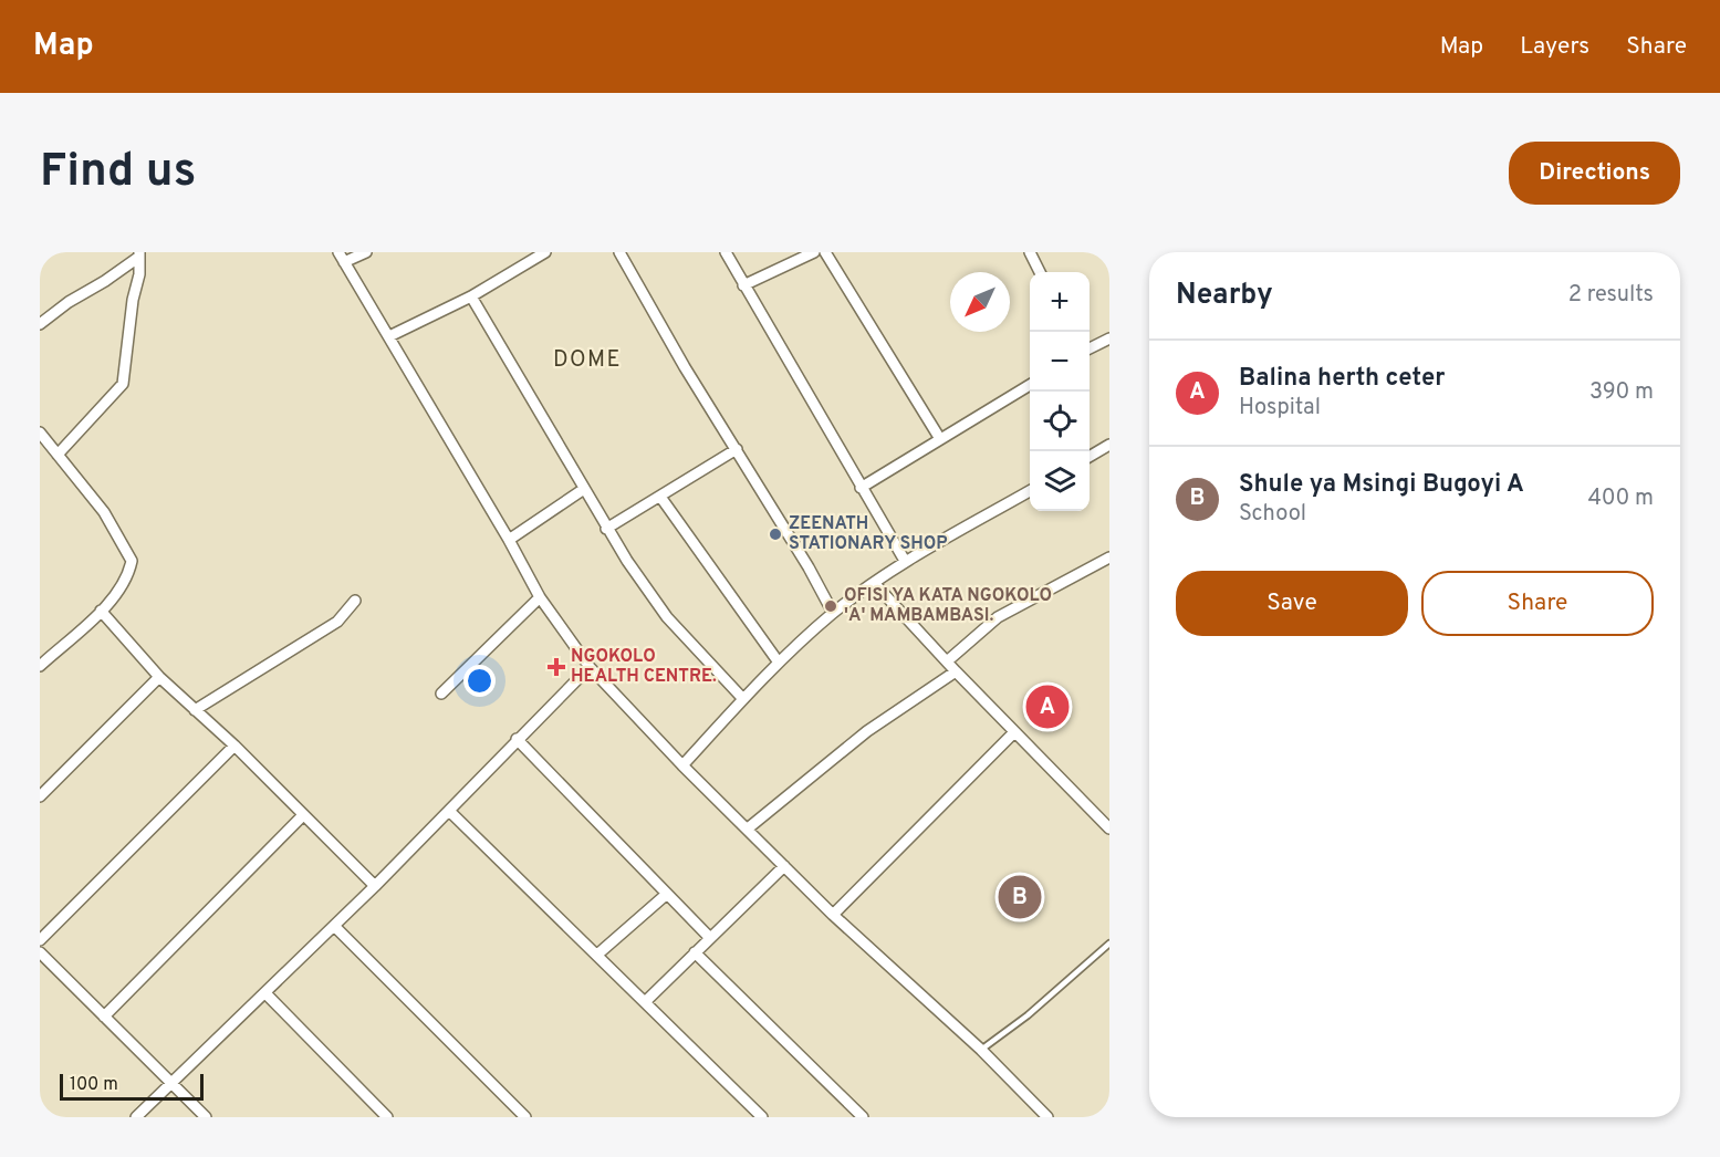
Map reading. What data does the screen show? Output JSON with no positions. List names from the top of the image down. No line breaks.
{"districts":["DOME"],"places":{"other":["ZEENATH STATIONARY SHOP","OFISI YA KATA NGOKOLO 'A' MAMBAMBASI."],"health":["NGOKOLO HEALTH CENTRE."]},"scale_bar":"100 m","north":"bottom left","page":{"header":"Map","nav":["Map","Layers","Share"],"buttons":["Directions",["Save","Share"]],"title":"Find us","heading":["Nearby","2 results"],"map_buttons":["+","−"],"list":[{"mark":"A","name":"Balina herth ceter","note":"Hospital","value":"390 m"},{"mark":"B","name":"Shule ya Msingi Bugoyi A","note":"School","value":"400 m"}],"pins":["A","B"],"scale":"100 m"}}
